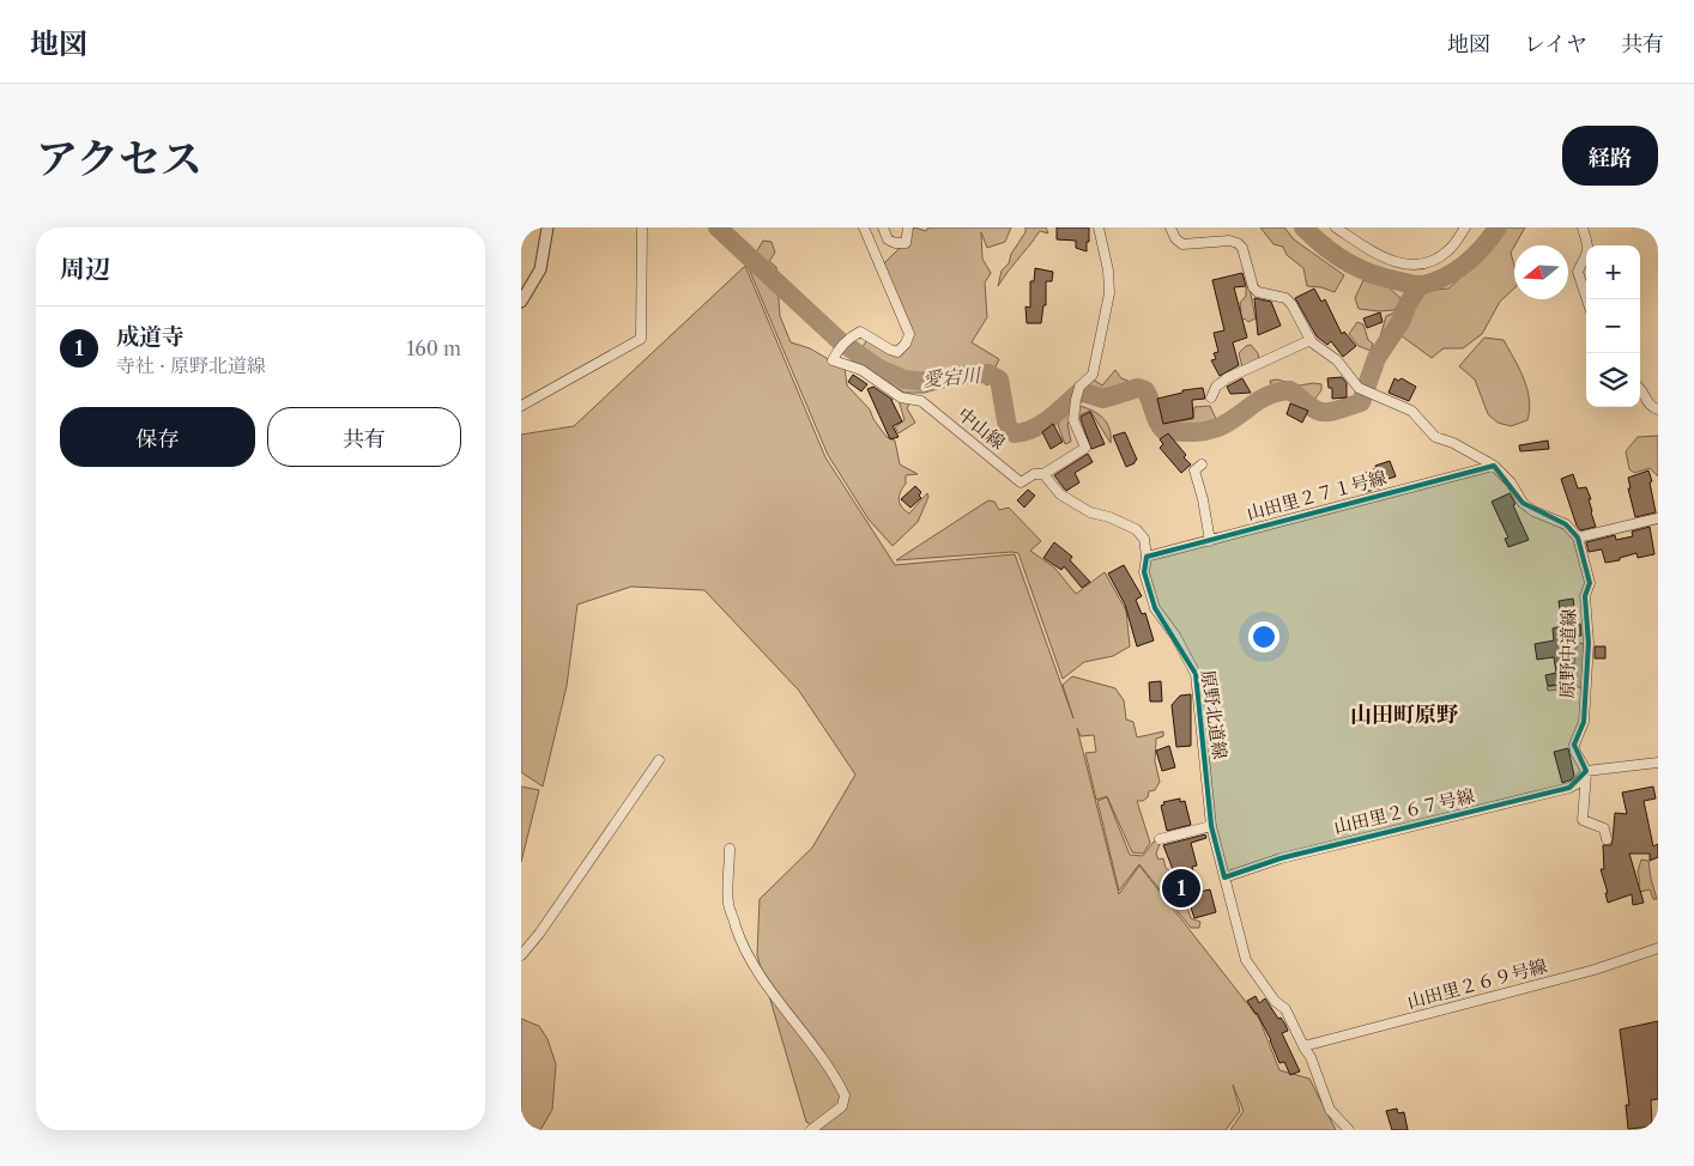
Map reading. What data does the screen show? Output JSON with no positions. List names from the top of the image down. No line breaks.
{"streets":{"street":["中山線","山田里２７１号線","原野中道線","原野北道線","山田里２６７号線","山田里２６９号線"]},"crossings":[["中山線","原野北道線"],["山田里２７１号線","原野北道線"],["原野中道線","山田里２６７号線"],["原野北道線","山田里２６７号線"],["原野北道線","山田里２６９号線"]],"districts":["山田町原野"],"water":["愛宕川"],"north":"left","page":{"header":"地図","nav":["地図","レイヤ","共有"],"title":"アクセス","buttons":["経路",["保存","共有"]],"heading":"周辺","map_buttons":["+","−"],"list":[{"mark":"1","name":"成道寺","note":"寺社 · 原野北道線","value":"160 m"}],"pins":"1"}}
